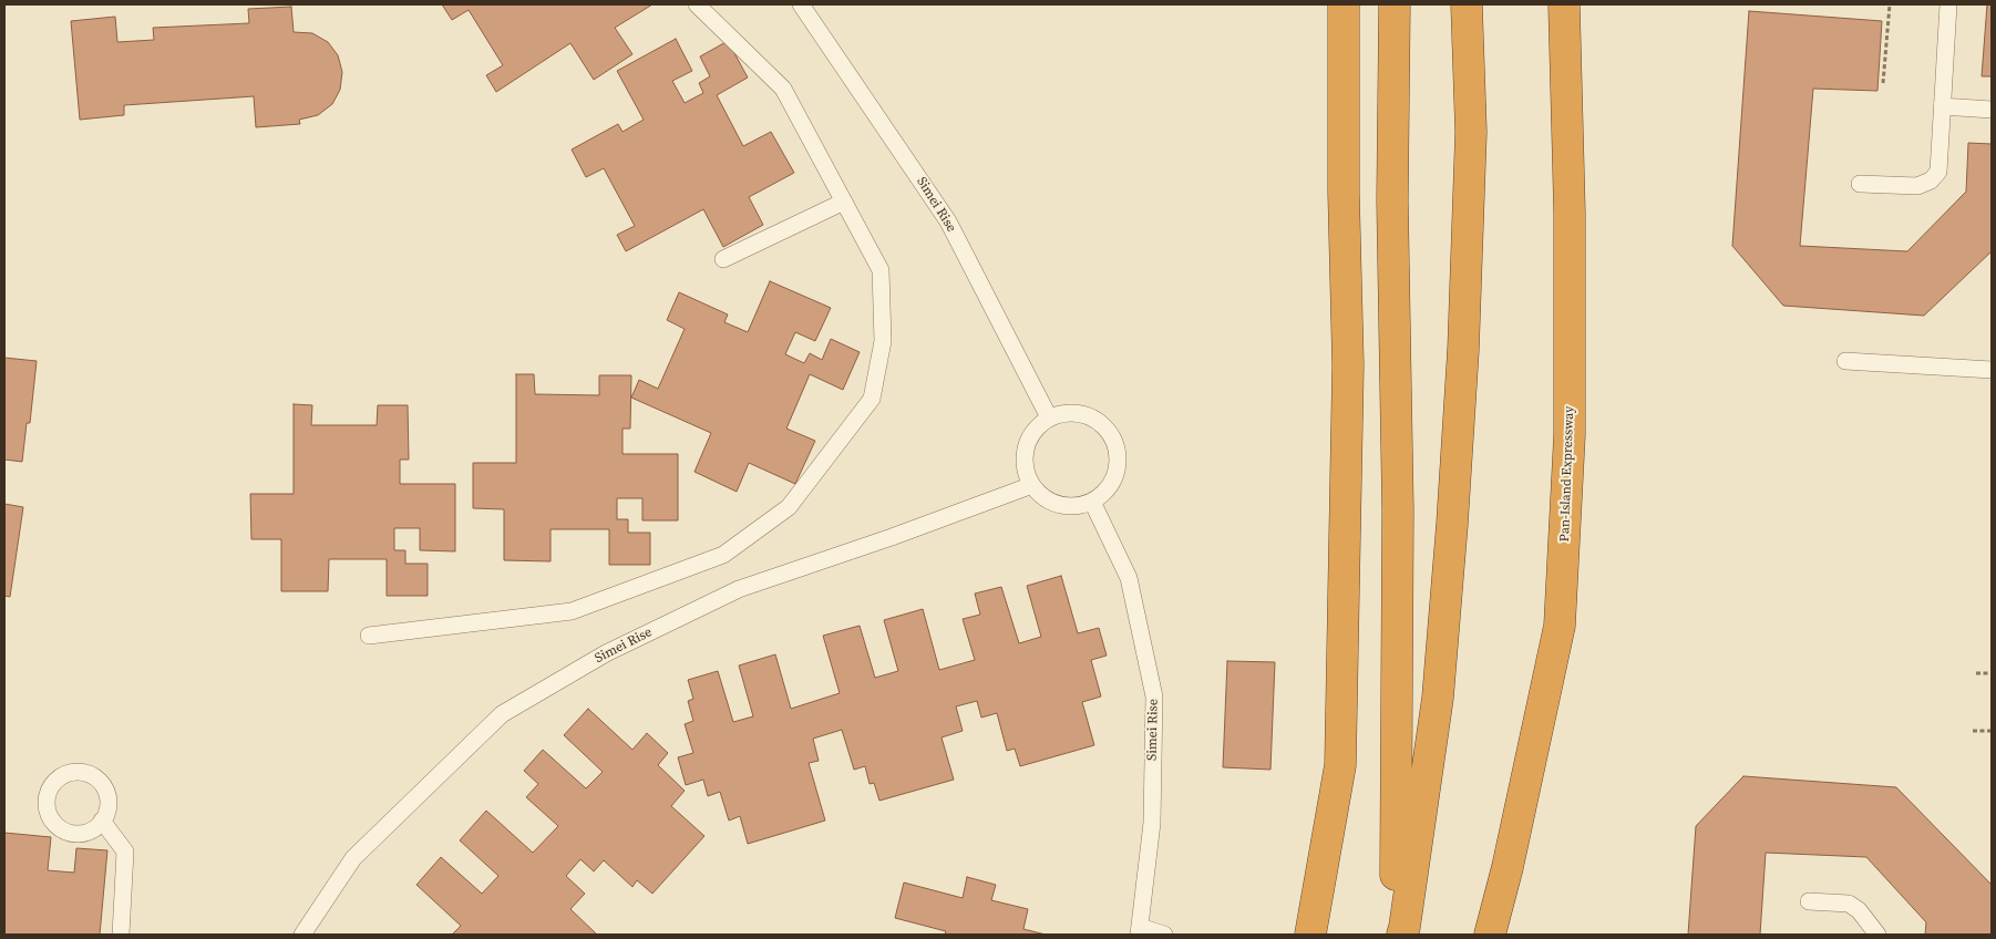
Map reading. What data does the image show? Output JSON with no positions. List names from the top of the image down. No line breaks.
{"streets":{"highway":["Pan-Island Expressway"],"lane":["Simei Rise"]}}
